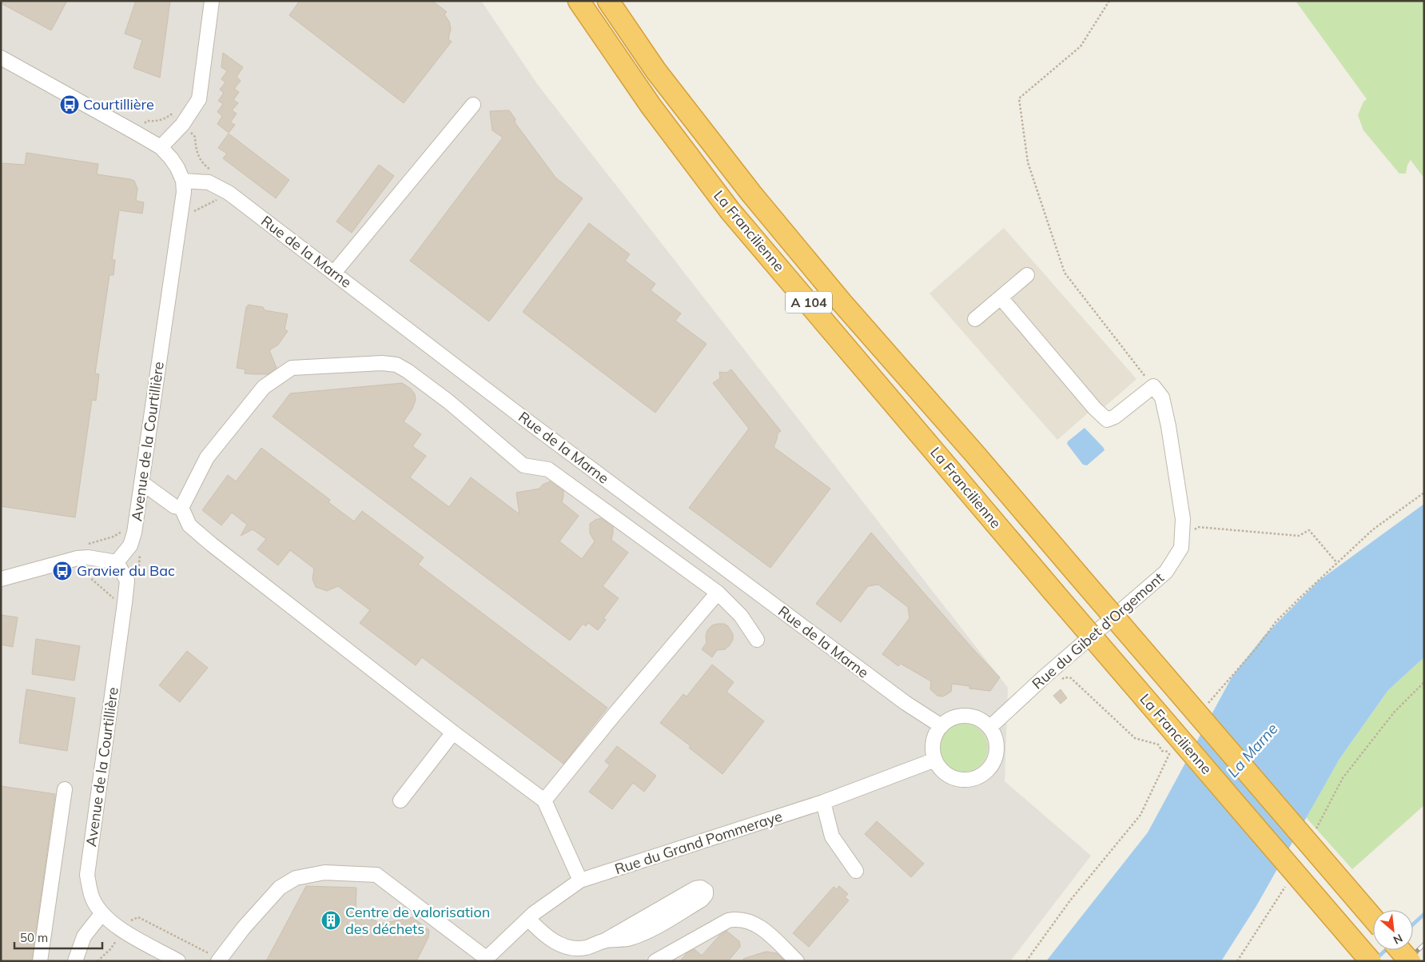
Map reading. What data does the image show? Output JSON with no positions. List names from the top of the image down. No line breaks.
{"streets":{"highway":["La Francilienne","A 104"],"street":["Rue de la Marne","Avenue de la Courtillière","Rue du Gibet d'Orgemont","Rue du Grand Pommeraye"]},"crossings":[["Rue de la Marne","Avenue de la Courtillière"],["Rue de la Marne","Rue du Gibet d'Orgemont"],["Rue de la Marne","Rue du Grand Pommeraye"],["Rue du Gibet d'Orgemont","Rue du Grand Pommeraye"]],"water":["La Marne"],"places":{"bus stop":["Courtillière","Gravier du Bac"],"building":["Centre de valorisation des déchets"]},"scale_bar":"50 m","north":"bottom right"}
